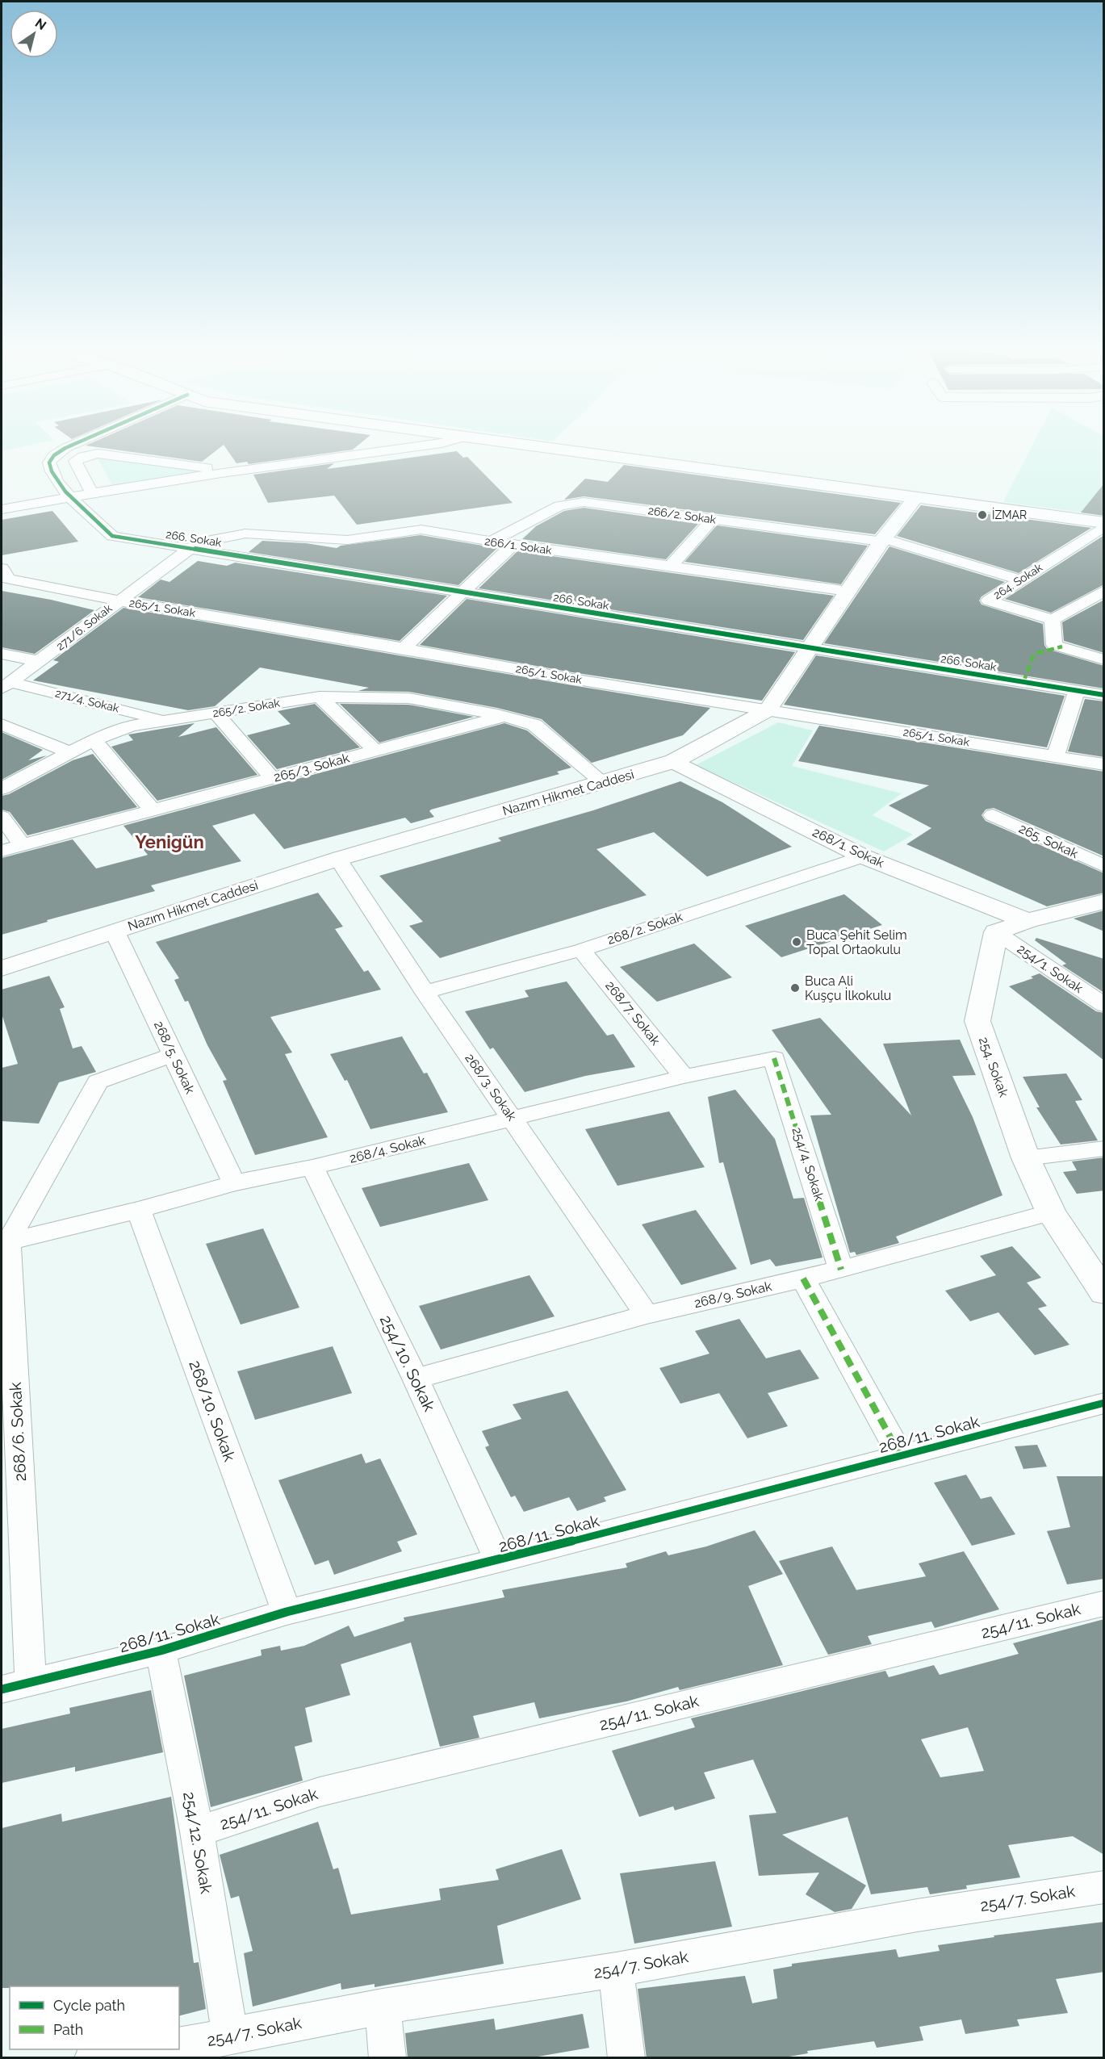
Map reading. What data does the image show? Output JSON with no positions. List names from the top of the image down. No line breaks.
{"streets":{"main road":["Nazım Hikmet Caddesi","268/1. Sokak","254. Sokak"],"street":["266/2. Sokak","266. Sokak","266/1. Sokak","264. Sokak","265/1. Sokak","271/6. Sokak","271/4. Sokak","265/2. Sokak","265/3. Sokak","265. Sokak","268/2. Sokak","254/1. Sokak","268/7. Sokak","268/5. Sokak","268/3. Sokak","268/4. Sokak","254/4. Sokak","268/9. Sokak","254/10. Sokak","268/10. Sokak","268/6. Sokak","268/11. Sokak","254/11. Sokak","254/12. Sokak","254/7. Sokak"]},"crossings":[["266/2. Sokak","266/1. Sokak"],["266/2. Sokak","264. Sokak"],["266/2. Sokak","Nazım Hikmet Caddesi"],["266. Sokak","266/1. Sokak"],["266. Sokak","271/6. Sokak"],["266. Sokak","Nazım Hikmet Caddesi"],["266/1. Sokak","271/6. Sokak"],["266/1. Sokak","Nazım Hikmet Caddesi"],["265/1. Sokak","271/6. Sokak"],["265/1. Sokak","Nazım Hikmet Caddesi"],["271/6. Sokak","271/4. Sokak"],["271/4. Sokak","265/2. Sokak"],["265/2. Sokak","265/3. Sokak"],["Nazım Hikmet Caddesi","268/1. Sokak"],["Nazım Hikmet Caddesi","268/5. Sokak"],["Nazım Hikmet Caddesi","268/3. Sokak"],["268/1. Sokak","268/2. Sokak"],["268/2. Sokak","268/7. Sokak"],["268/2. Sokak","268/3. Sokak"],["254/1. Sokak","254. Sokak"],["268/7. Sokak","268/4. Sokak"],["268/5. Sokak","268/4. Sokak"],["254. Sokak","268/9. Sokak"],["268/3. Sokak","268/4. Sokak"],["268/3. Sokak","268/9. Sokak"],["268/4. Sokak","254/4. Sokak"],["268/4. Sokak","254/10. Sokak"],["268/4. Sokak","268/10. Sokak"],["268/4. Sokak","268/6. Sokak"],["254/4. Sokak","268/9. Sokak"],["268/9. Sokak","254/10. Sokak"],["254/10. Sokak","268/11. Sokak"],["268/10. Sokak","268/11. Sokak"],["268/6. Sokak","268/11. Sokak"],["268/11. Sokak","254/12. Sokak"],["254/11. Sokak","254/12. Sokak"],["254/12. Sokak","254/7. Sokak"]],"districts":["Yenigün"],"places":["İZMAR","Buca Şehit Selim Topal Ortaokulu","Buca Ali Kuşçu İlkokulu"],"legend":["Cycle path","Path"],"north":"top right"}
